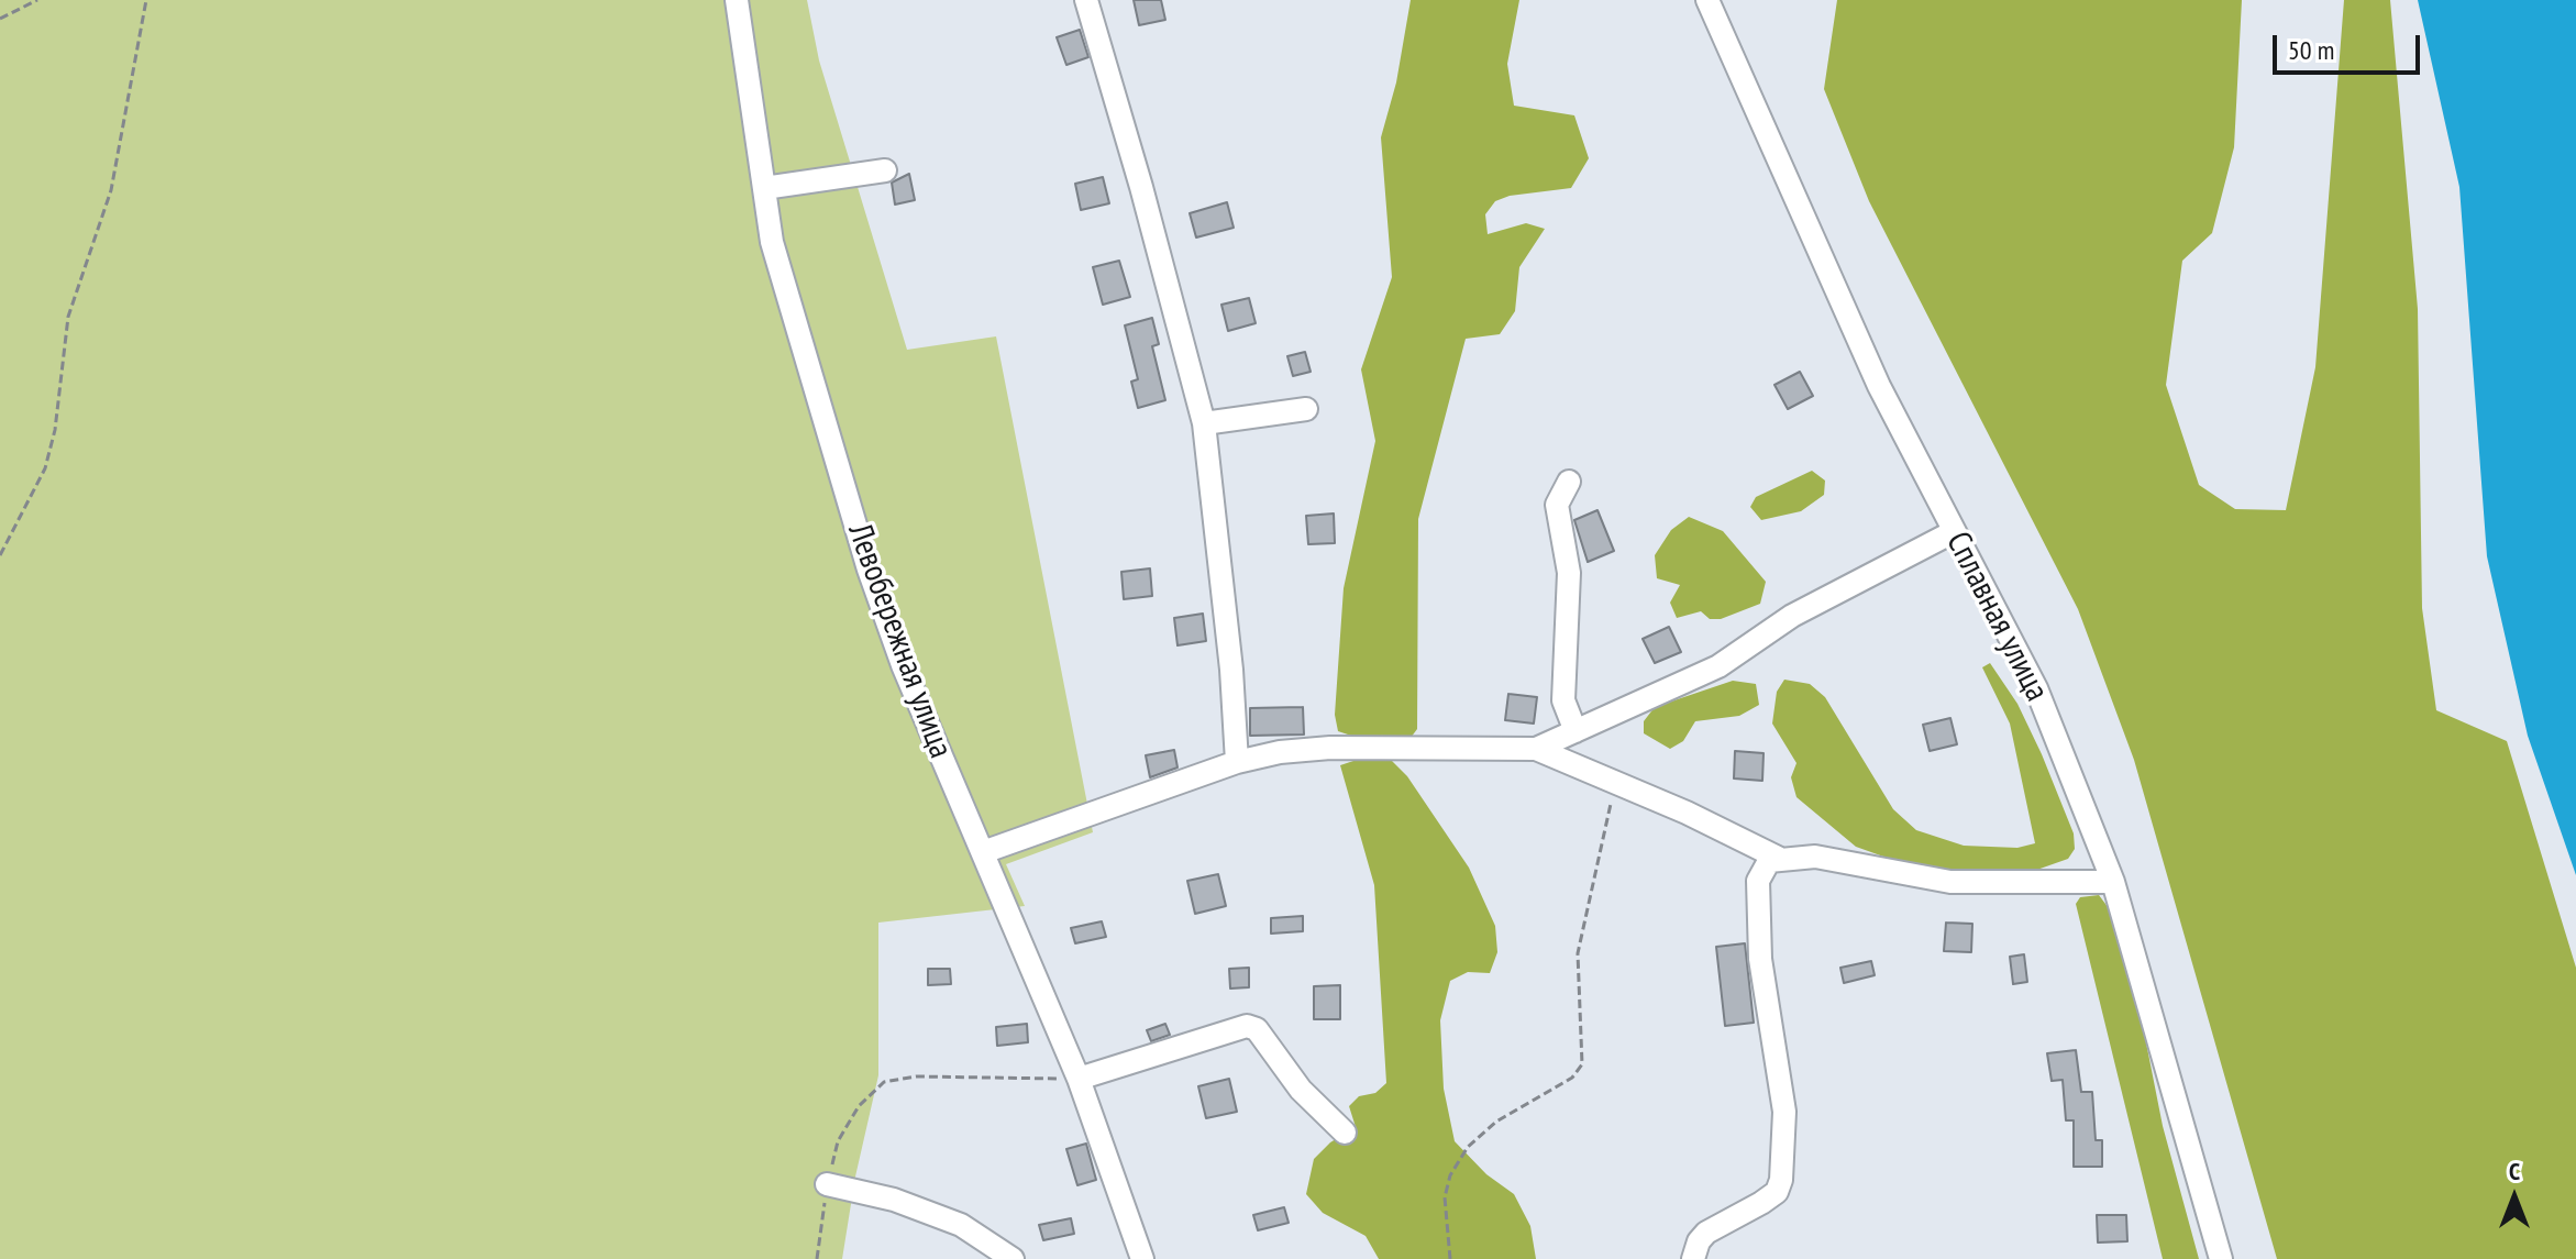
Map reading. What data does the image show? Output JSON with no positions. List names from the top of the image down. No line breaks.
{"streets":{"street":["Сплавная улица","Левобережная улица"]},"scale_bar":"50 m","north":"top"}
